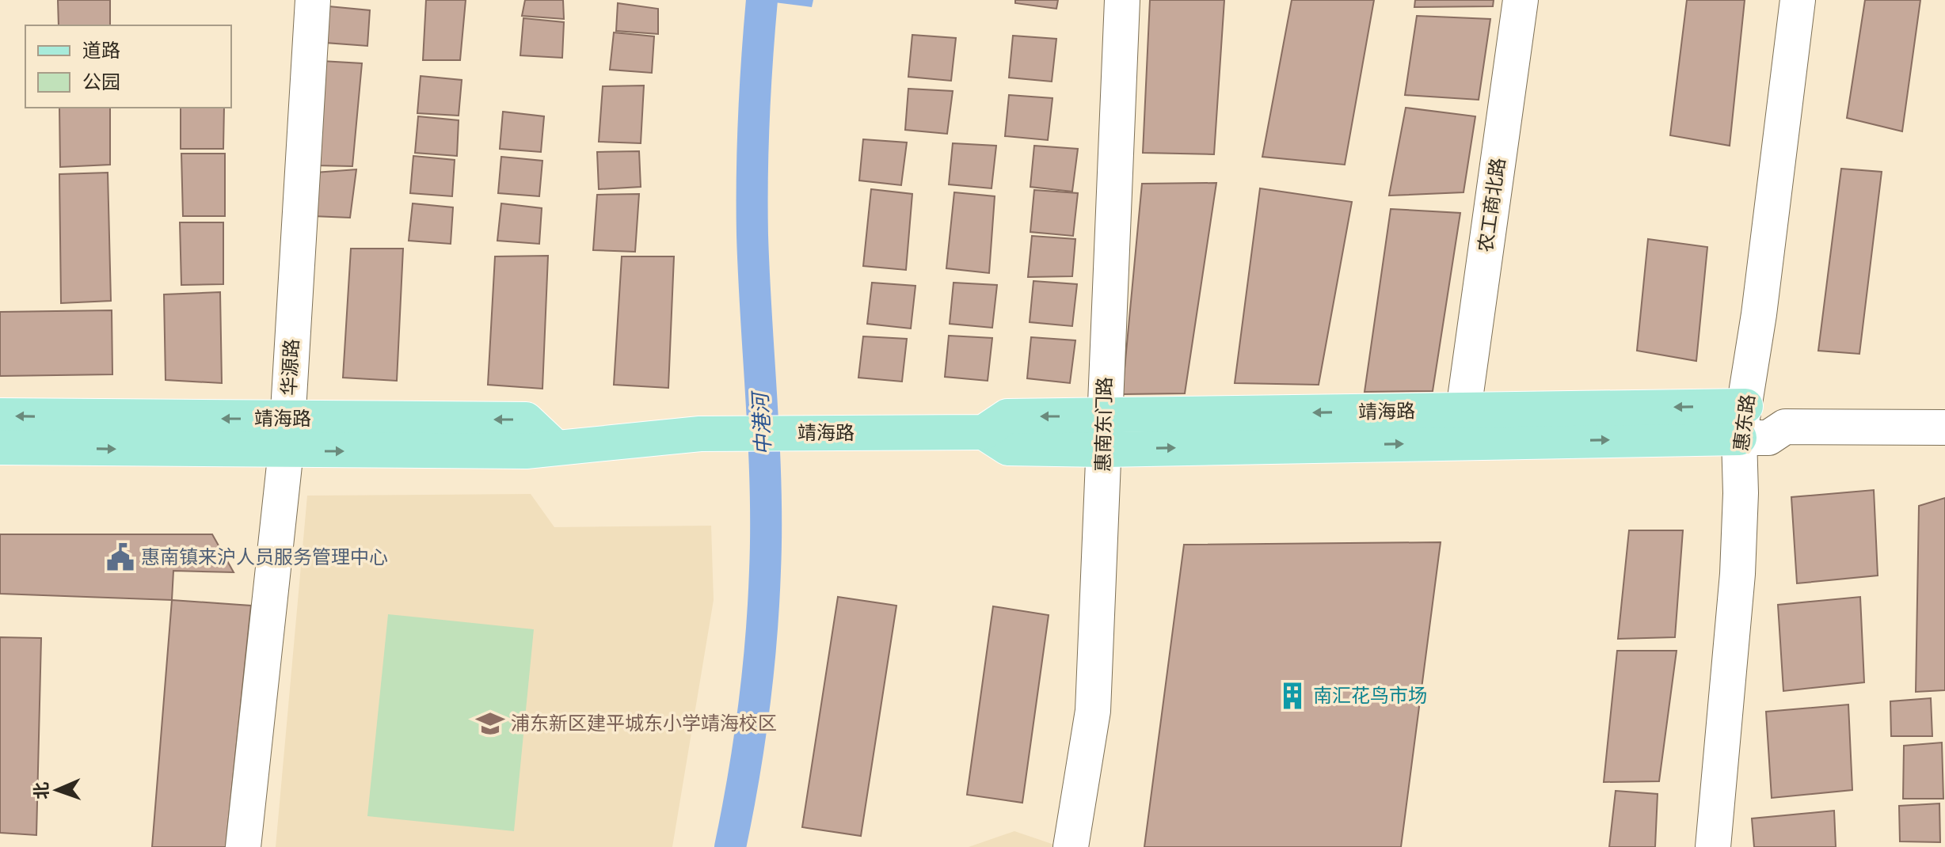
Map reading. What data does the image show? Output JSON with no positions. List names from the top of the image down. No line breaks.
{"streets":{"main road":["靖海路"],"street":["农工商北路","华源路","惠东路","惠南东门路"]},"crossings":[["农工商北路","靖海路"],["华源路","靖海路"],["靖海路","惠东路"],["靖海路","惠南东门路"]],"water":["中港河"],"places":{"public building":["惠南镇来沪人员服务管理中心"],"building":["南汇花鸟市场"],"school or university":["浦东新区建平城东小学靖海校区"]},"legend":["道路","公园"],"north":"left"}
